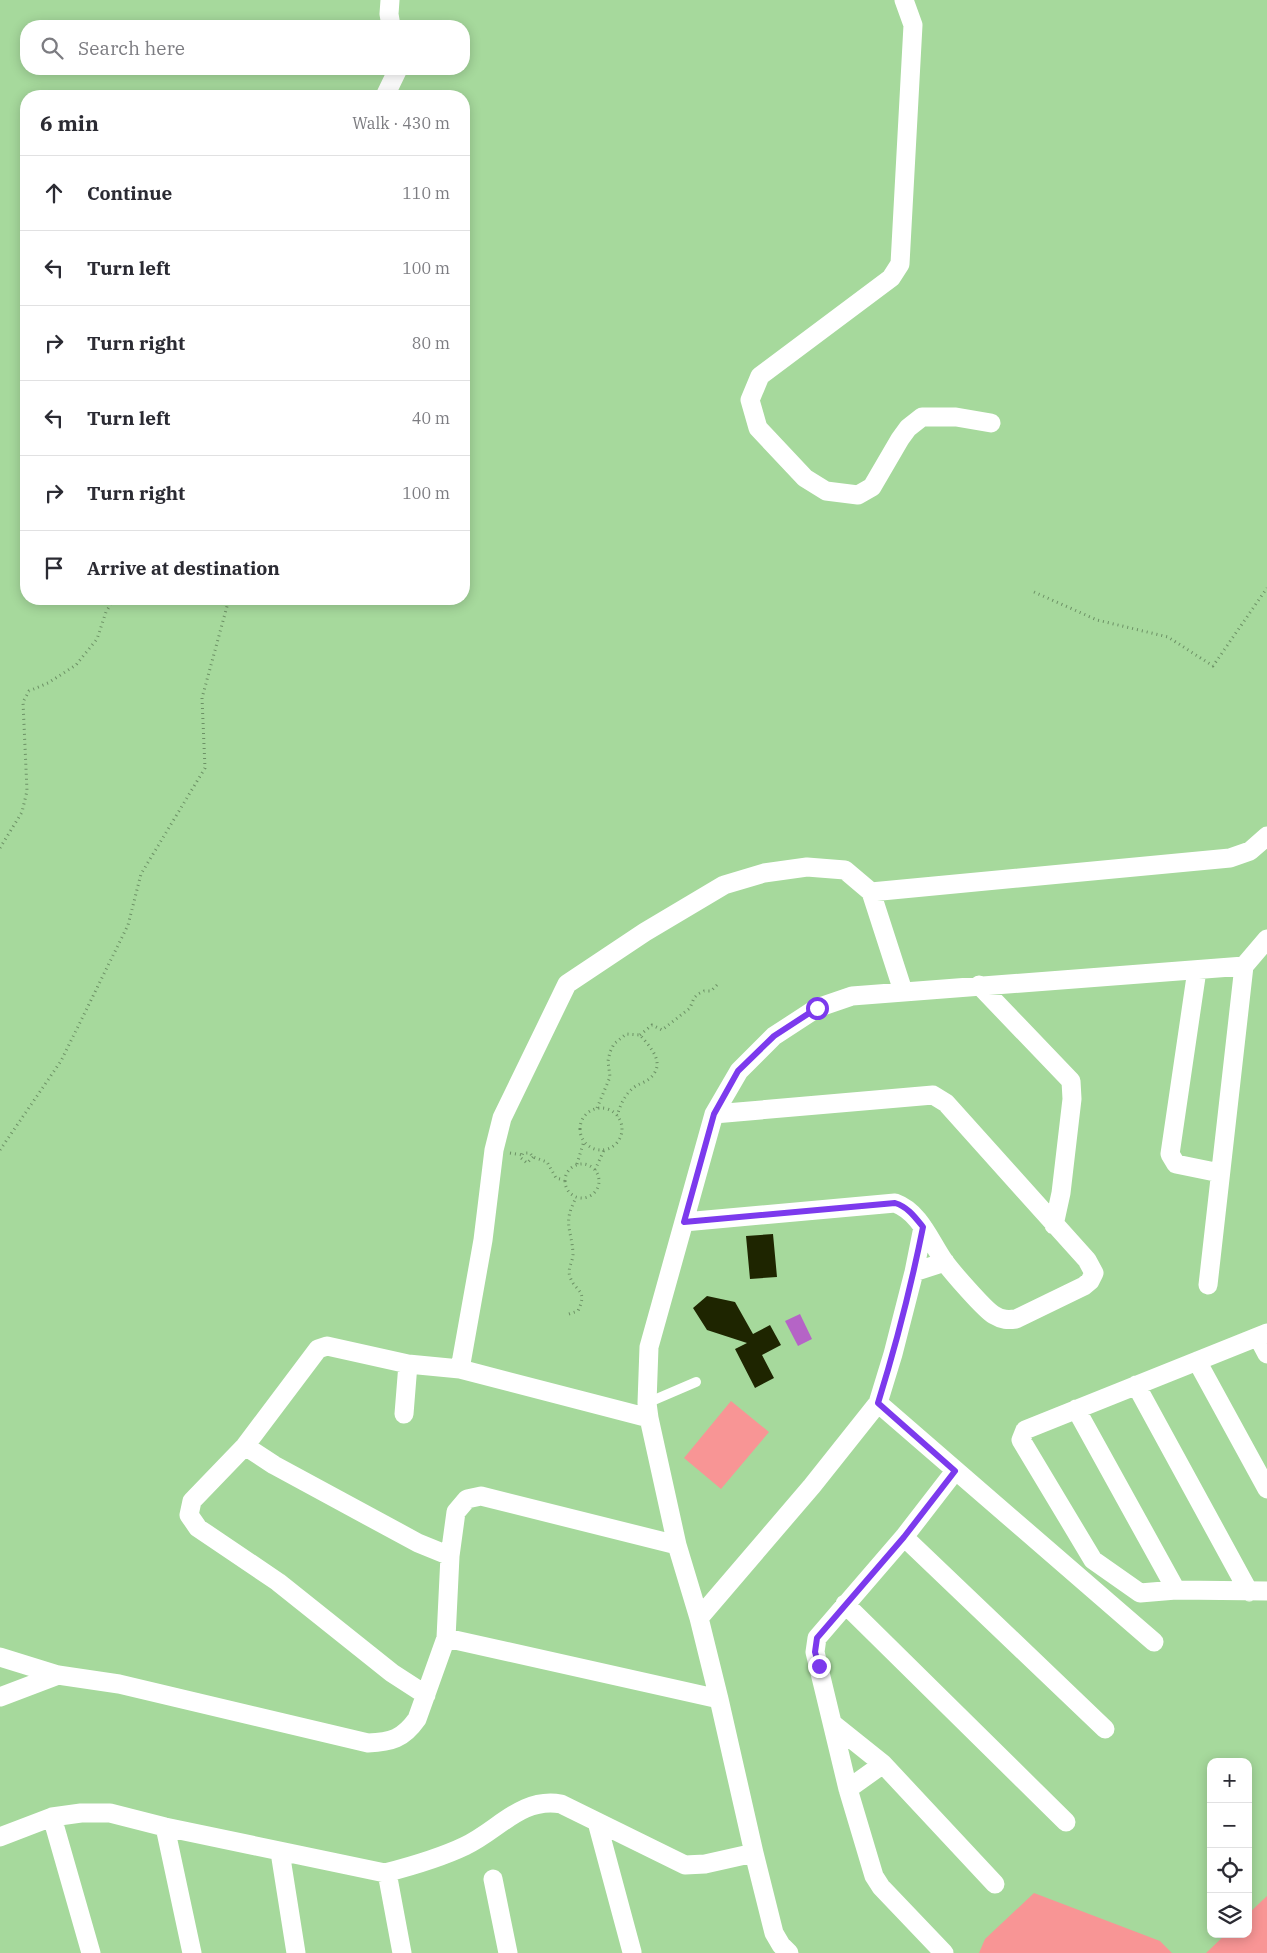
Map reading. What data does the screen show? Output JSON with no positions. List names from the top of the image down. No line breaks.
{"page":{"search":"Search here","heading":["6 min","Walk · 430 m"],"list":[["Continue","110 m"],["Turn left","100 m"],["Turn right","80 m"],["Turn left","40 m"],["Turn right","100 m"],"Arrive at destination"],"map_buttons":["+","−"]}}
